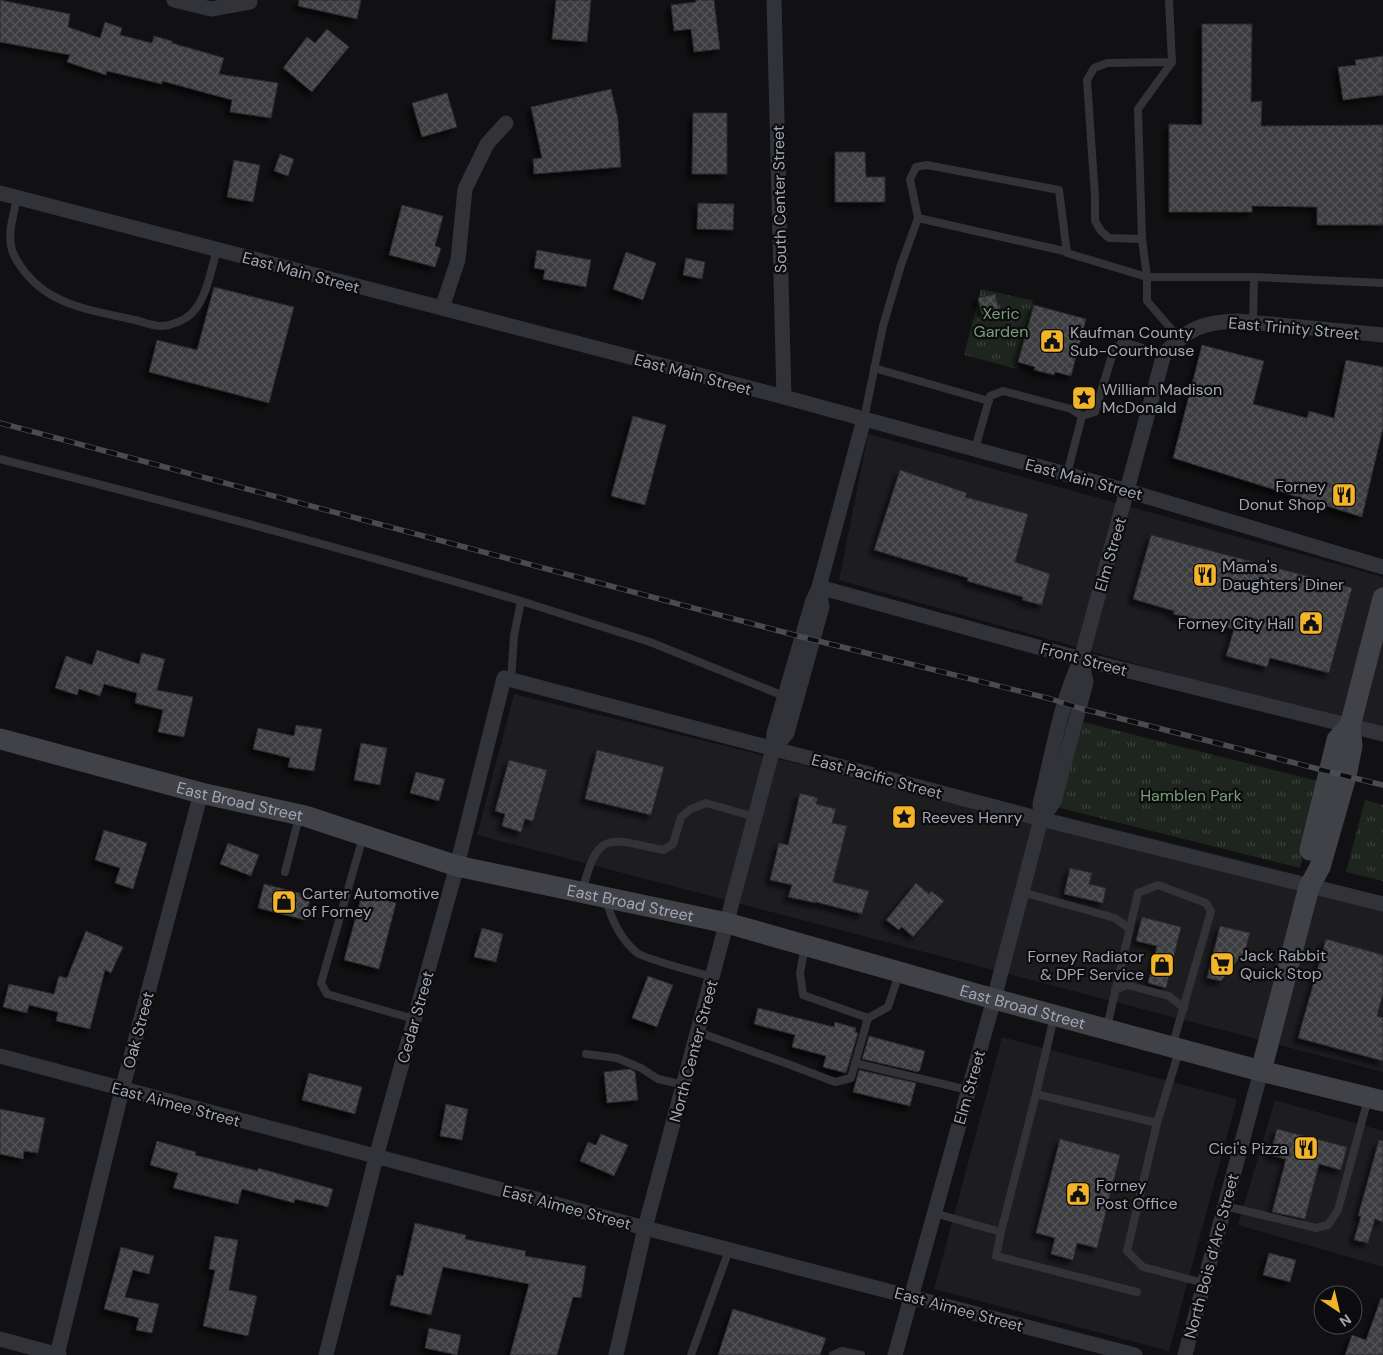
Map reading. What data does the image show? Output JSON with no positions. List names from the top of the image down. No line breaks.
{"streets":{"main road":["East Broad Street"],"street":["South Center Street","East Main Street","East Trinity Street","Elm Street","Front Street","East Pacific Street","Cedar Street","Oak Street","North Center Street","East Aimee Street","North Bois d’Arc Street"]},"crossings":[["South Center Street","East Main Street"],["East Main Street","Elm Street"],["East Trinity Street","Elm Street"],["Elm Street","Front Street"],["Elm Street","East Pacific Street"],["Elm Street","East Broad Street"],["Elm Street","East Aimee Street"],["East Pacific Street","Cedar Street"],["East Pacific Street","North Center Street"],["East Broad Street","Cedar Street"],["East Broad Street","Oak Street"],["East Broad Street","North Center Street"],["East Broad Street","North Bois d’Arc Street"],["Cedar Street","East Aimee Street"],["Oak Street","East Aimee Street"],["North Center Street","East Aimee Street"]],"parks":["Xeric Garden","Hamblen Park"],"places":{"public building":["Kaufman County Sub-Courthouse","Forney City Hall","Forney Post Office"],"place":["William Madison McDonald","Reeves Henry"],"restaurant":["Forney Donut Shop","Mama's Daughters' Diner","Cici's Pizza"],"shop":["Carter Automotive of Forney","Forney Radiator & DPF Service"],"supermarket":["Jack Rabbit Quick Stop"]},"north":"bottom right"}
